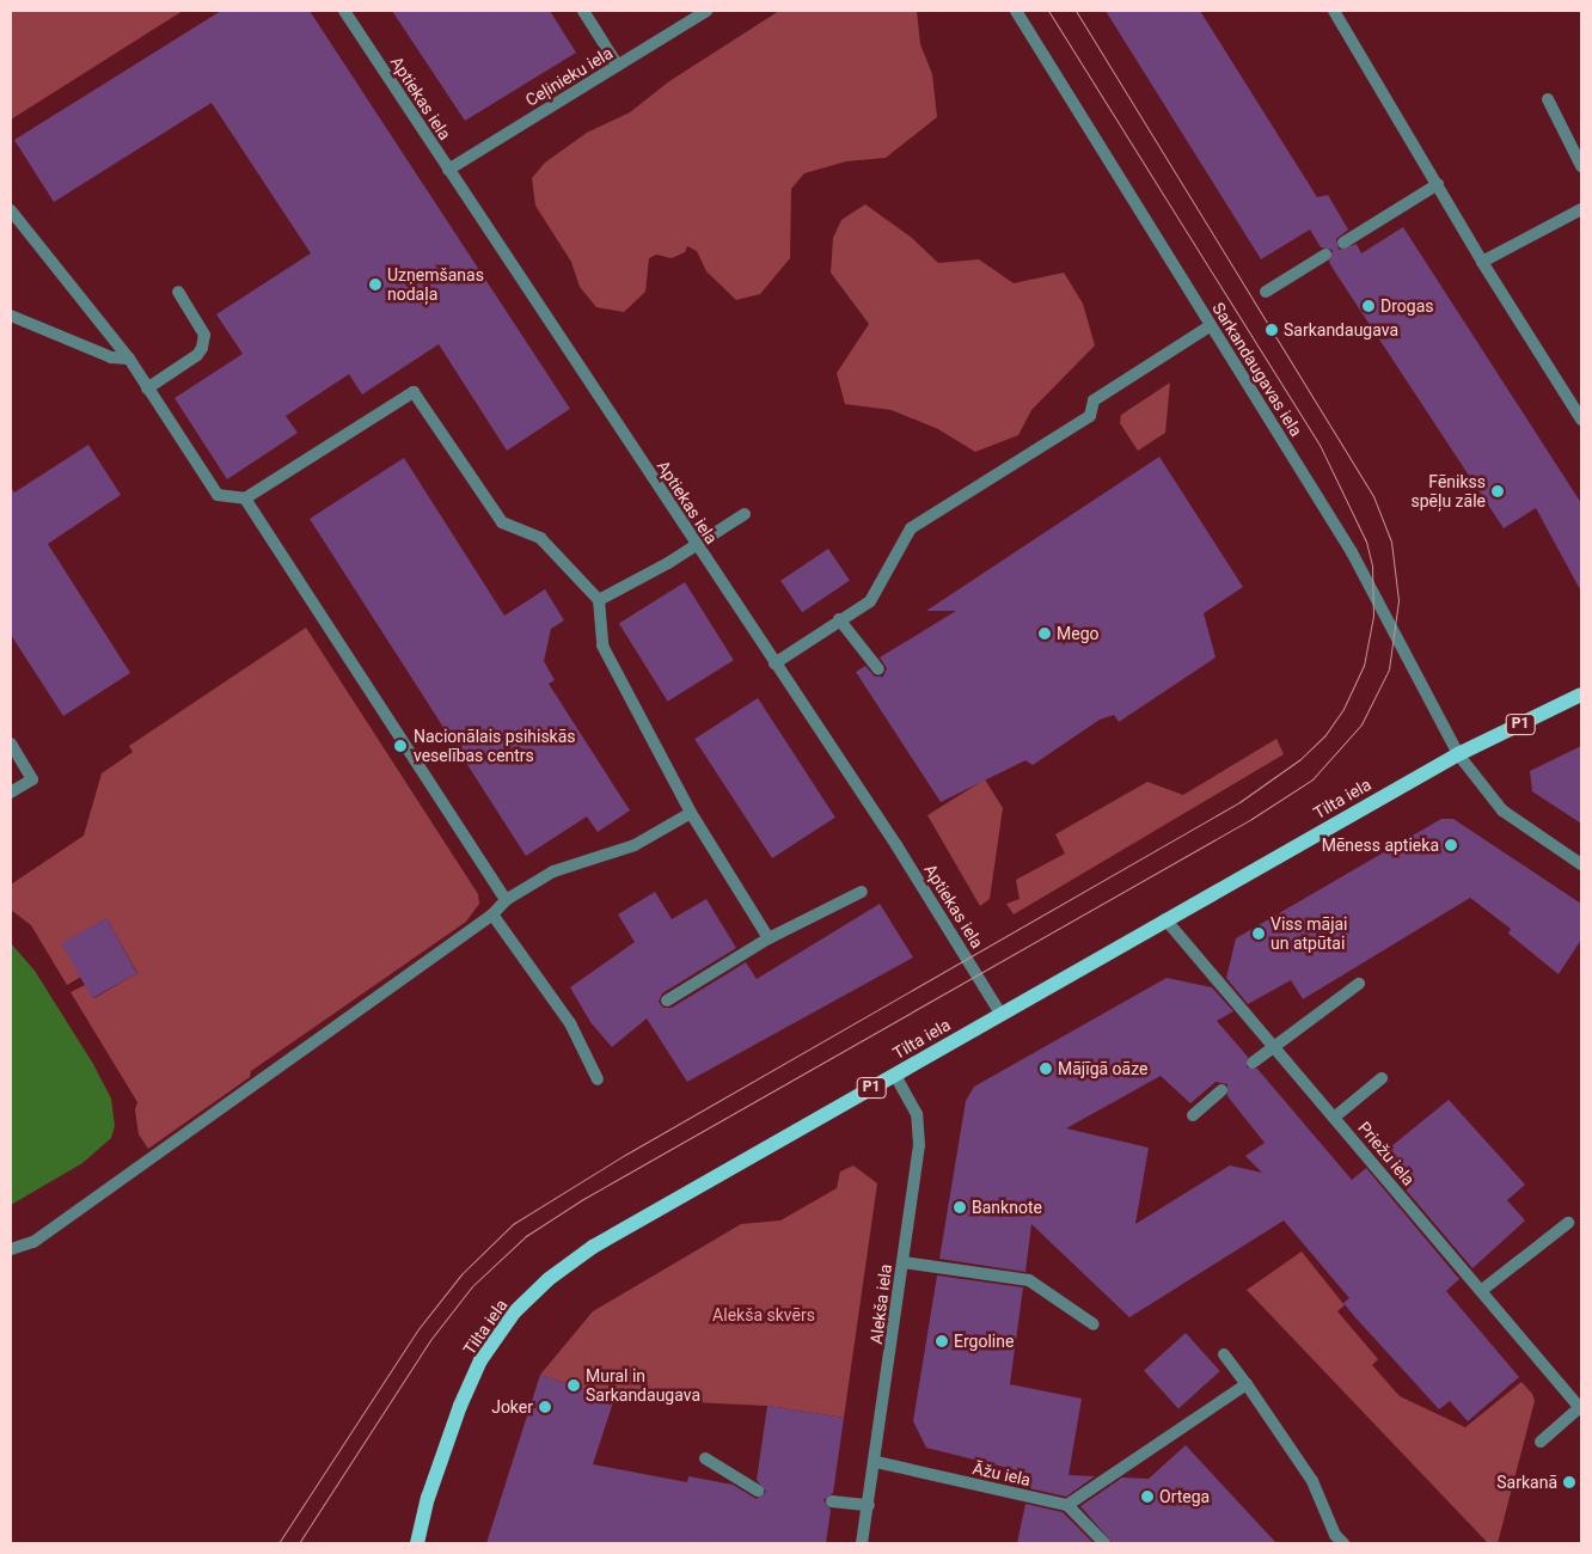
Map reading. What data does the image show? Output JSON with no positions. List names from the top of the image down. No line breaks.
{"streets":{"main road":["P1","Tilta iela"],"street":["Ceļinieku iela","Aptiekas iela","Sarkandaugavas iela","Priežu iela","Alekša iela","Āžu iela"]},"crossings":[["Ceļinieku iela","Aptiekas iela"],["Aptiekas iela","Tilta iela"],["Sarkandaugavas iela","Tilta iela"],["Tilta iela","Priežu iela"],["Tilta iela","Alekša iela"],["Alekša iela","Āžu iela"]],"parks":["Alekša skvērs"],"places":["Uzņemšanas nodaļa","Drogas","Sarkandaugava","Fēnikss spēļu zāle","Mego","Nacionālais psihiskās veselības centrs","Mēness aptieka","Viss mājai un atpūtai","Mājīgā oāze","Banknote","Ergoline","Mural in Sarkandaugava","Joker","Sarkanā","Ortega"]}
